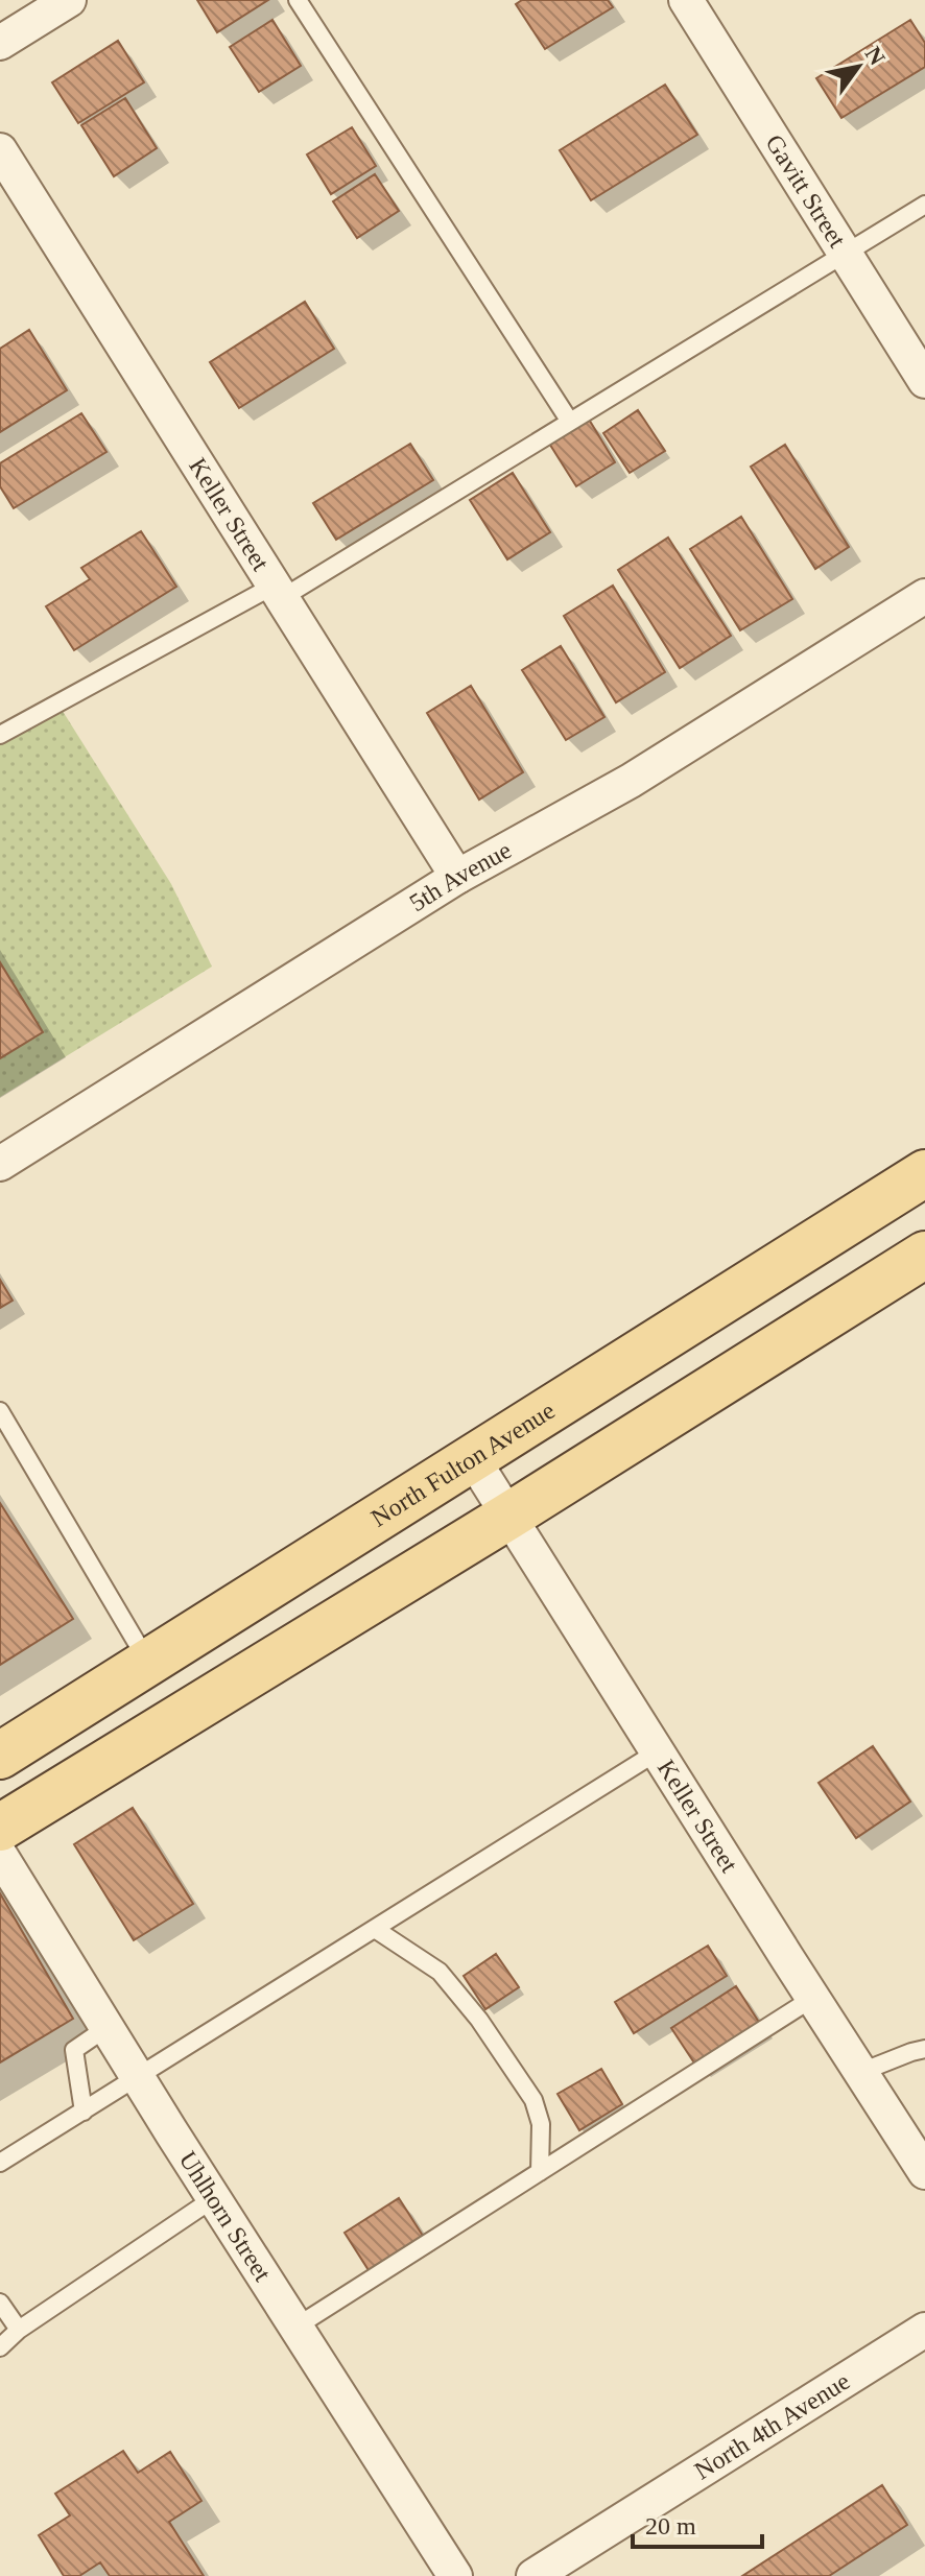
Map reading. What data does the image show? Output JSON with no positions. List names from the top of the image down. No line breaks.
{"streets":{"main road":["North Fulton Avenue"],"street":["Gavitt Street","Keller Street","5th Avenue","Uhlhorn Street","North 4th Avenue"]},"crossings":[["Keller Street","5th Avenue"],["Keller Street","North Fulton Avenue"]],"scale_bar":"20 m","north":"top right"}
